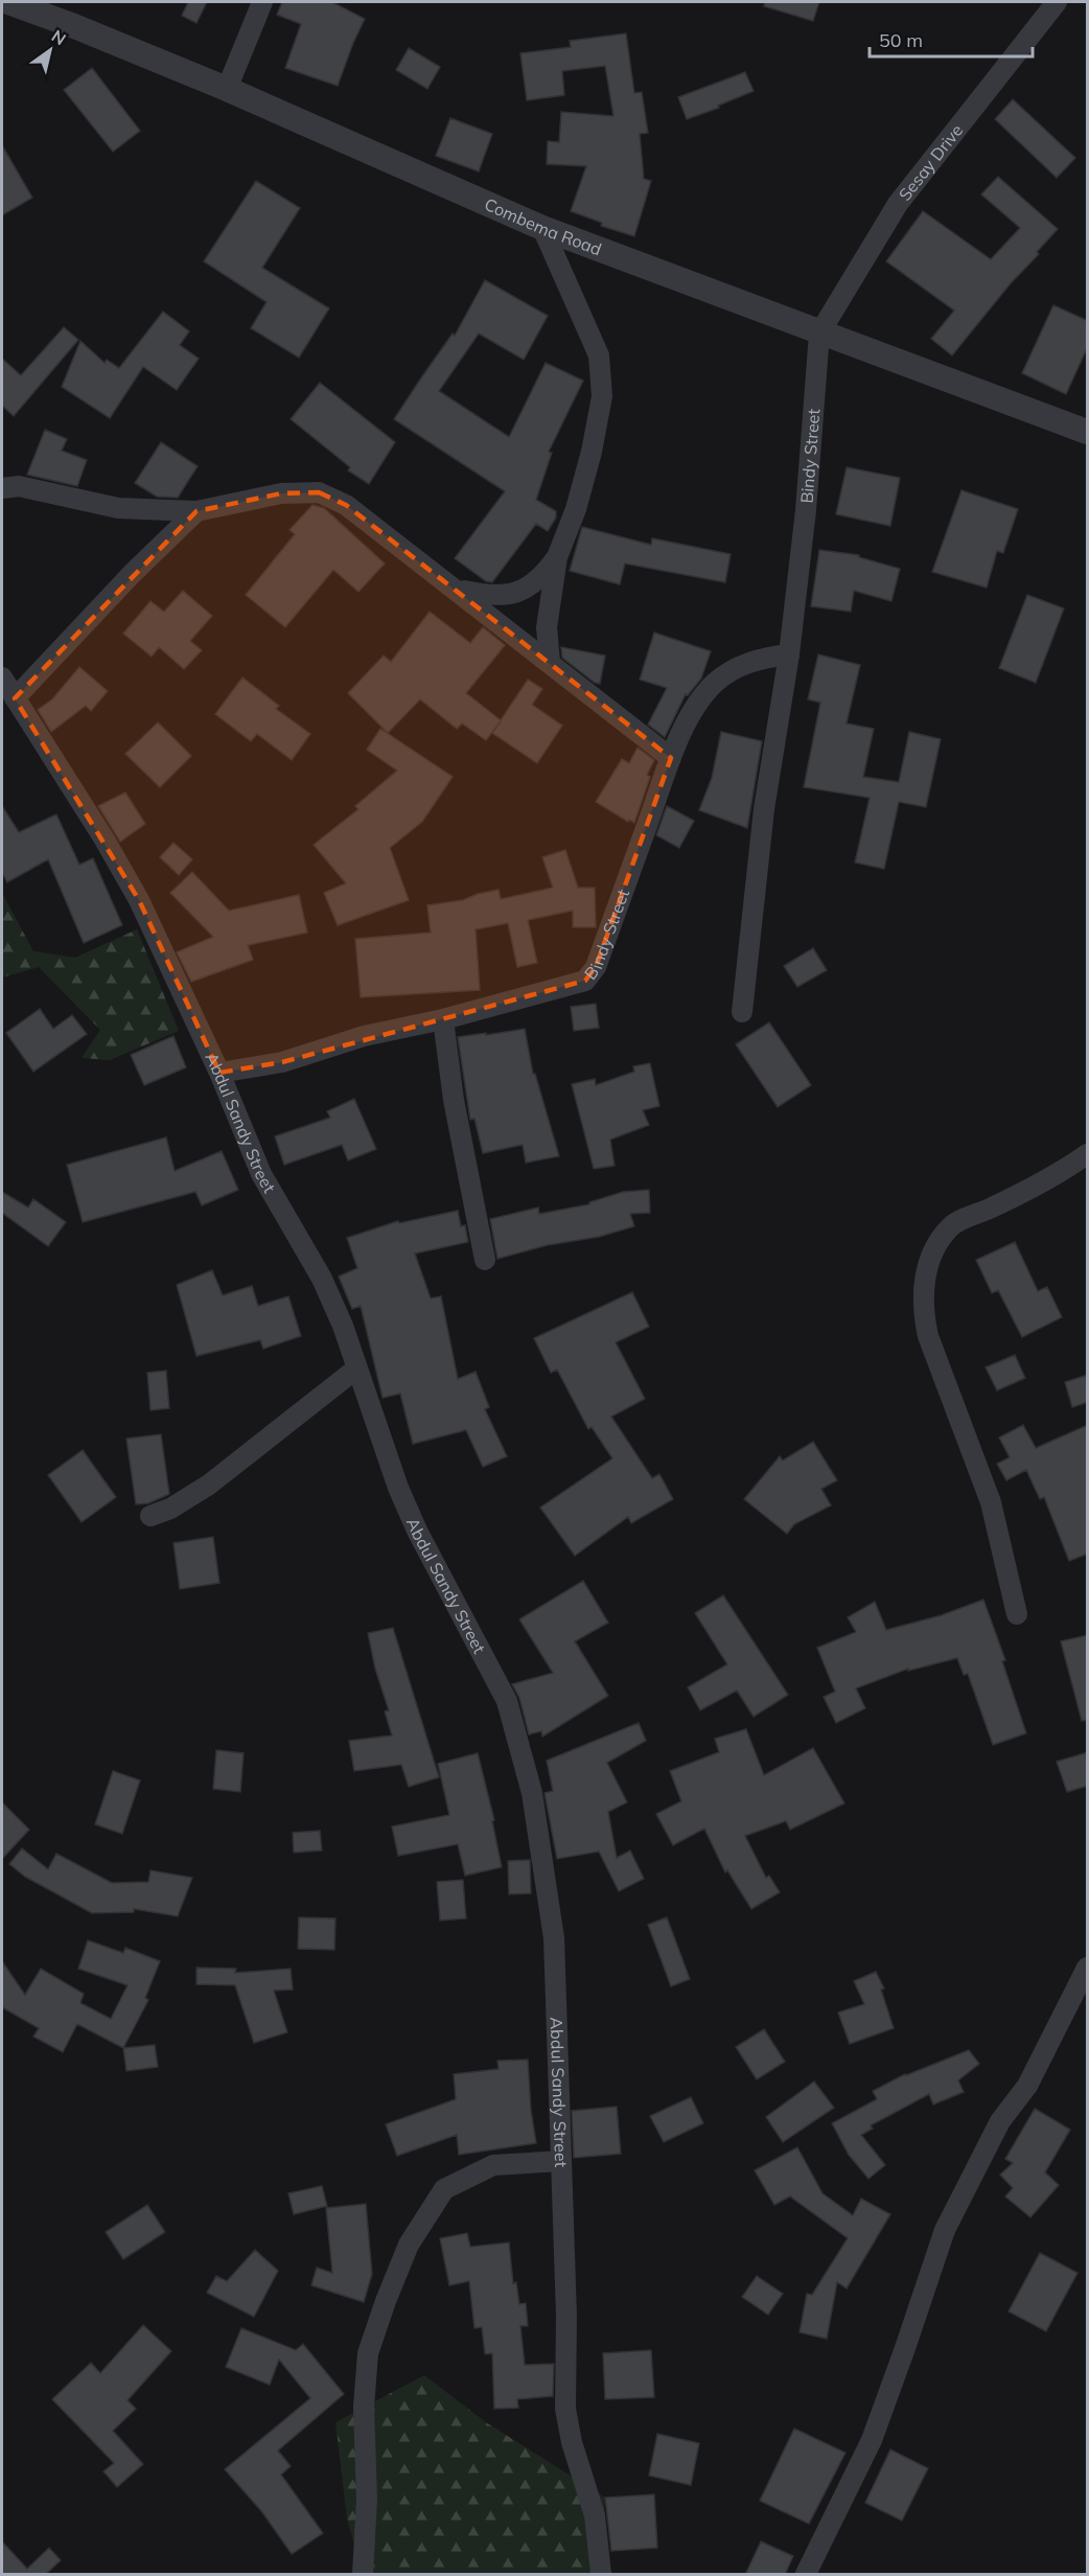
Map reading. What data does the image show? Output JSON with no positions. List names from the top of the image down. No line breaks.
{"streets":{"street":["Sesay Drive","Combema Road","Bindy Street","Abdul Sandy Street"]},"crossings":[["Sesay Drive","Combema Road"],["Sesay Drive","Bindy Street"],["Combema Road","Bindy Street"],["Bindy Street","Abdul Sandy Street"]],"scale_bar":"50 m","north":"top right"}
